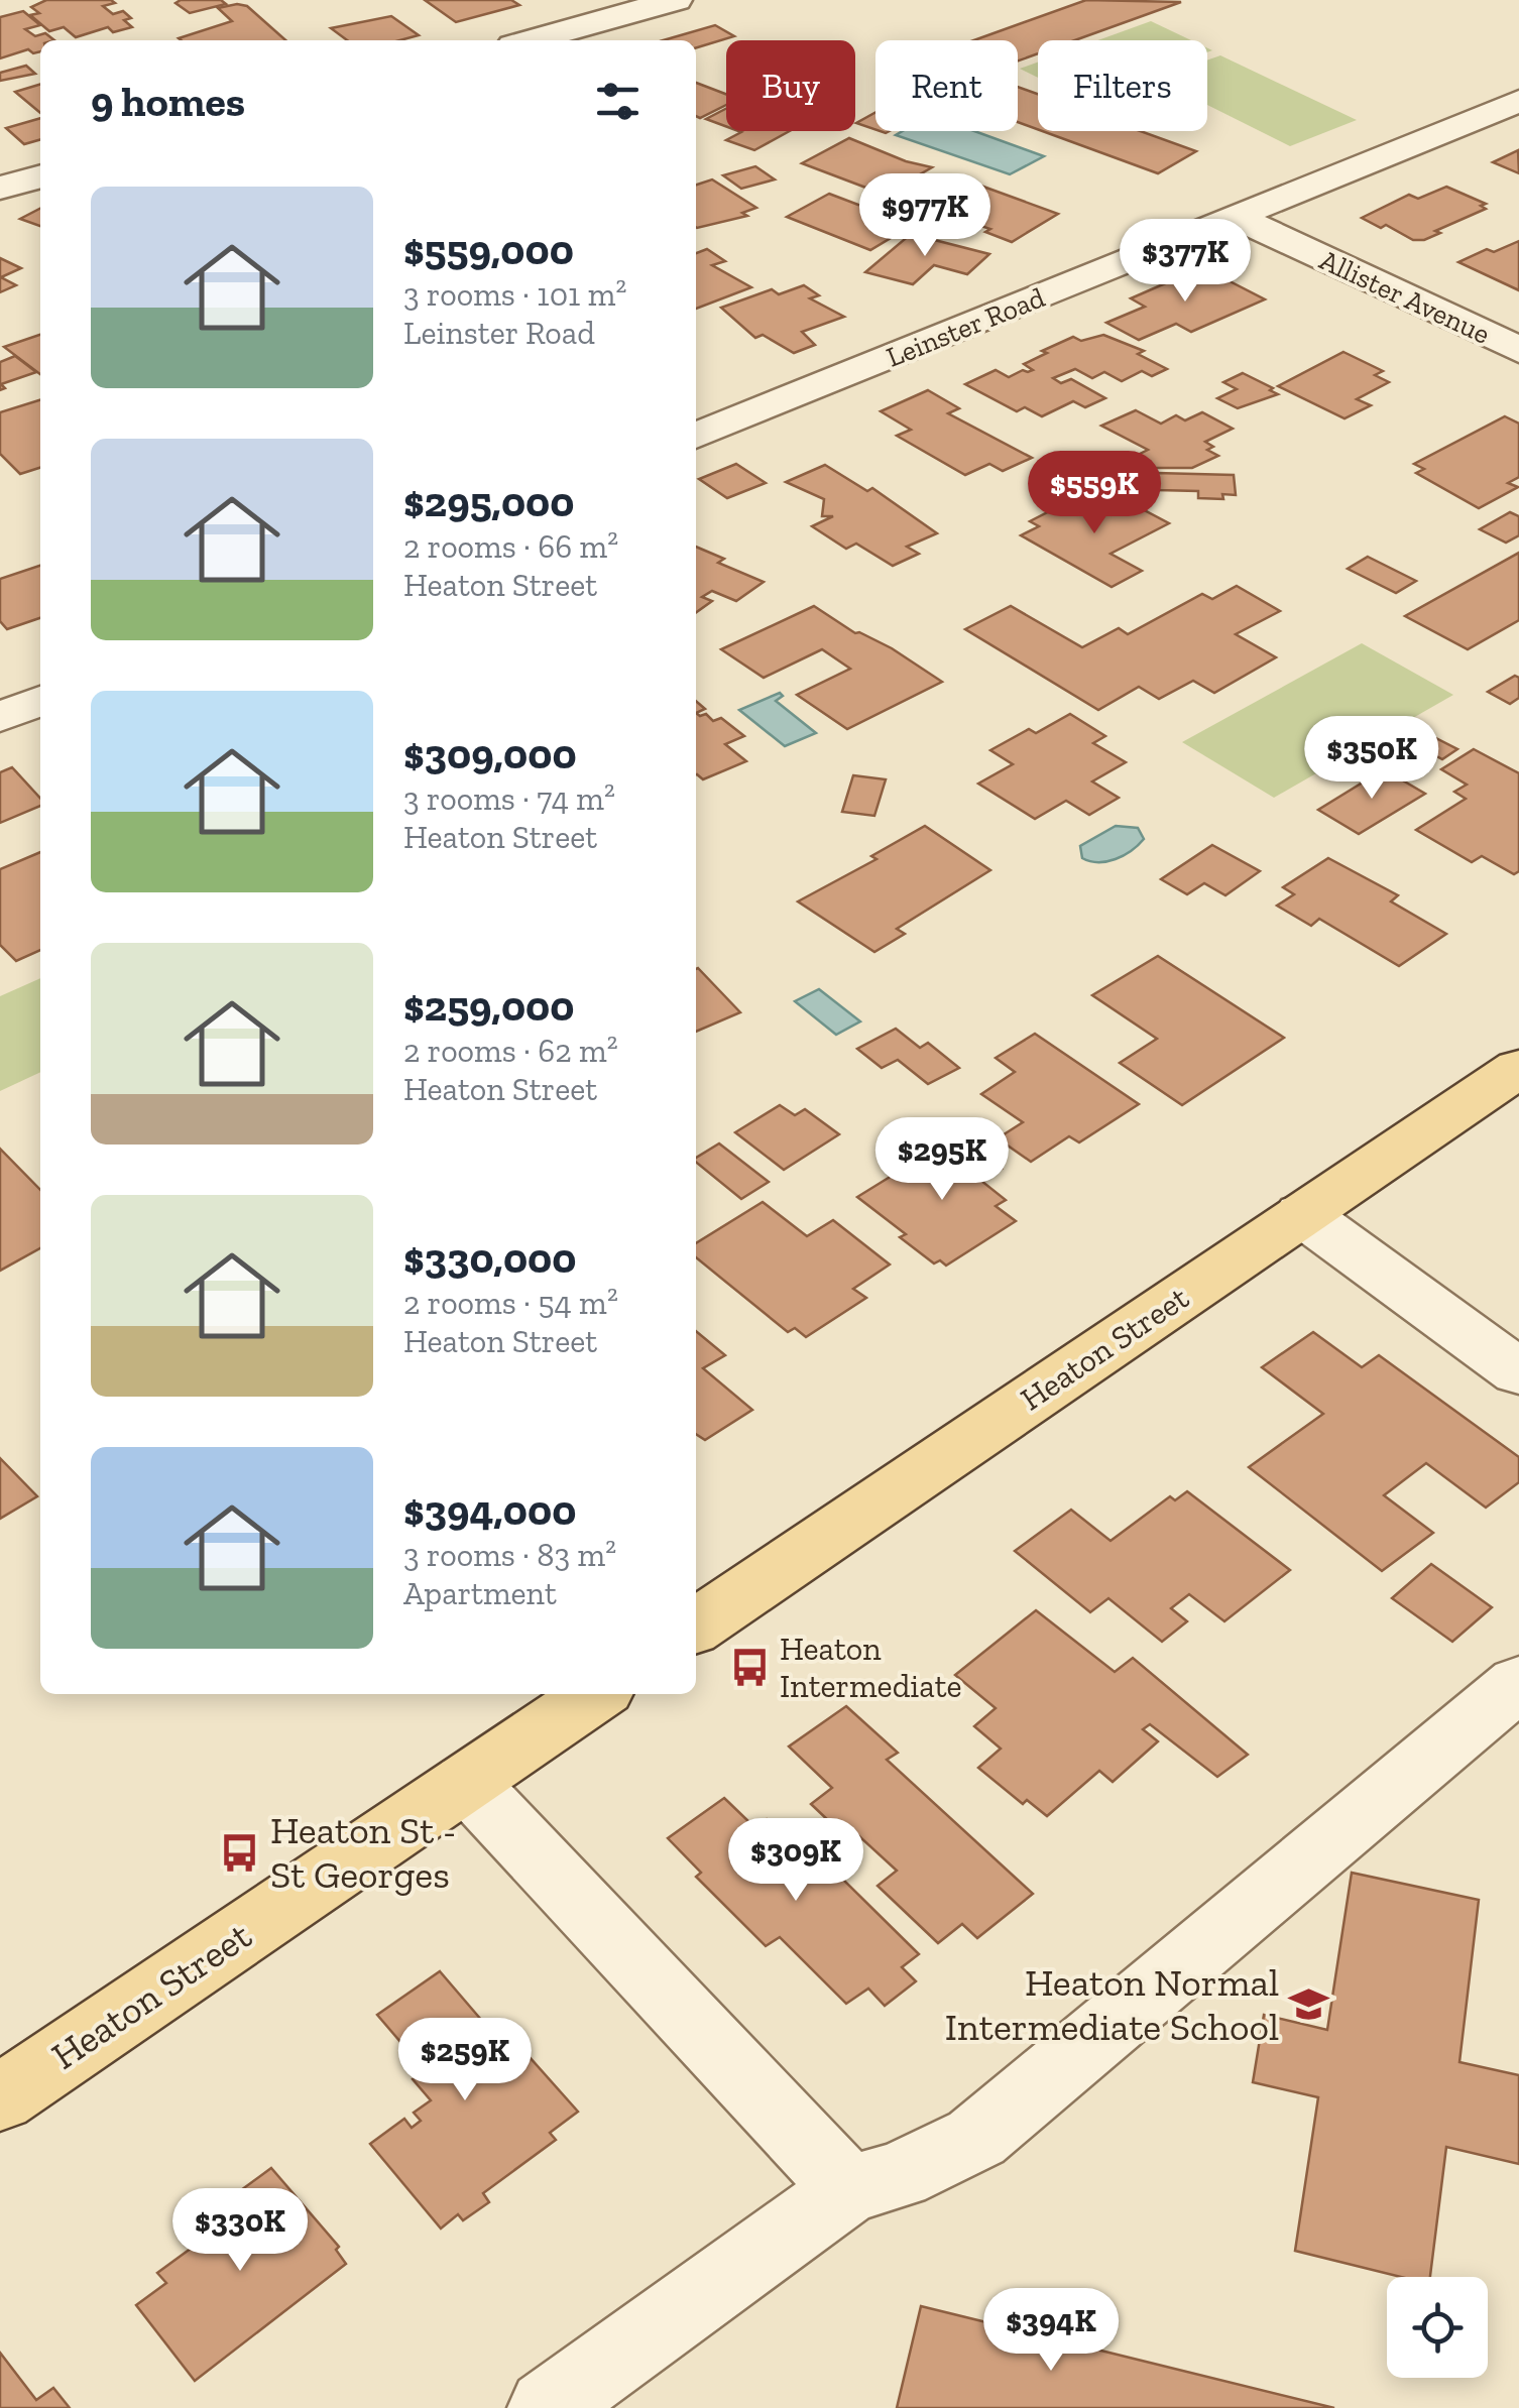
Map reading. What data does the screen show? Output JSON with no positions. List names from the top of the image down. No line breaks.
{"streets":{"main road":["Heaton Street"],"street":["Allister Avenue","Leinster Road"]},"crossings":[["Allister Avenue","Leinster Road"]],"places":{"bus stop":["Heaton Intermediate","Heaton St - St Georges"],"school or university":["Heaton Normal Intermediate School"]},"page":{"chip":["Buy","Rent","Filters"],"heading":"9 homes","list":[{"name":"$559,000","note":"3 rooms · 101 m² · Leinster Road"},{"name":"$295,000","note":"2 rooms · 66 m² · Heaton Street"},{"name":"$309,000","note":"3 rooms · 74 m² · Heaton Street"},{"name":"$259,000","note":"2 rooms · 62 m² · Heaton Street"},{"name":"$330,000","note":"2 rooms · 54 m² · Heaton Street"},{"name":"$394,000","note":"3 rooms · 83 m² · Apartment"}],"price":["$977K","$377K","$559K","$350K","$295K","$309K","$259K","$330K","$394K"]}}
